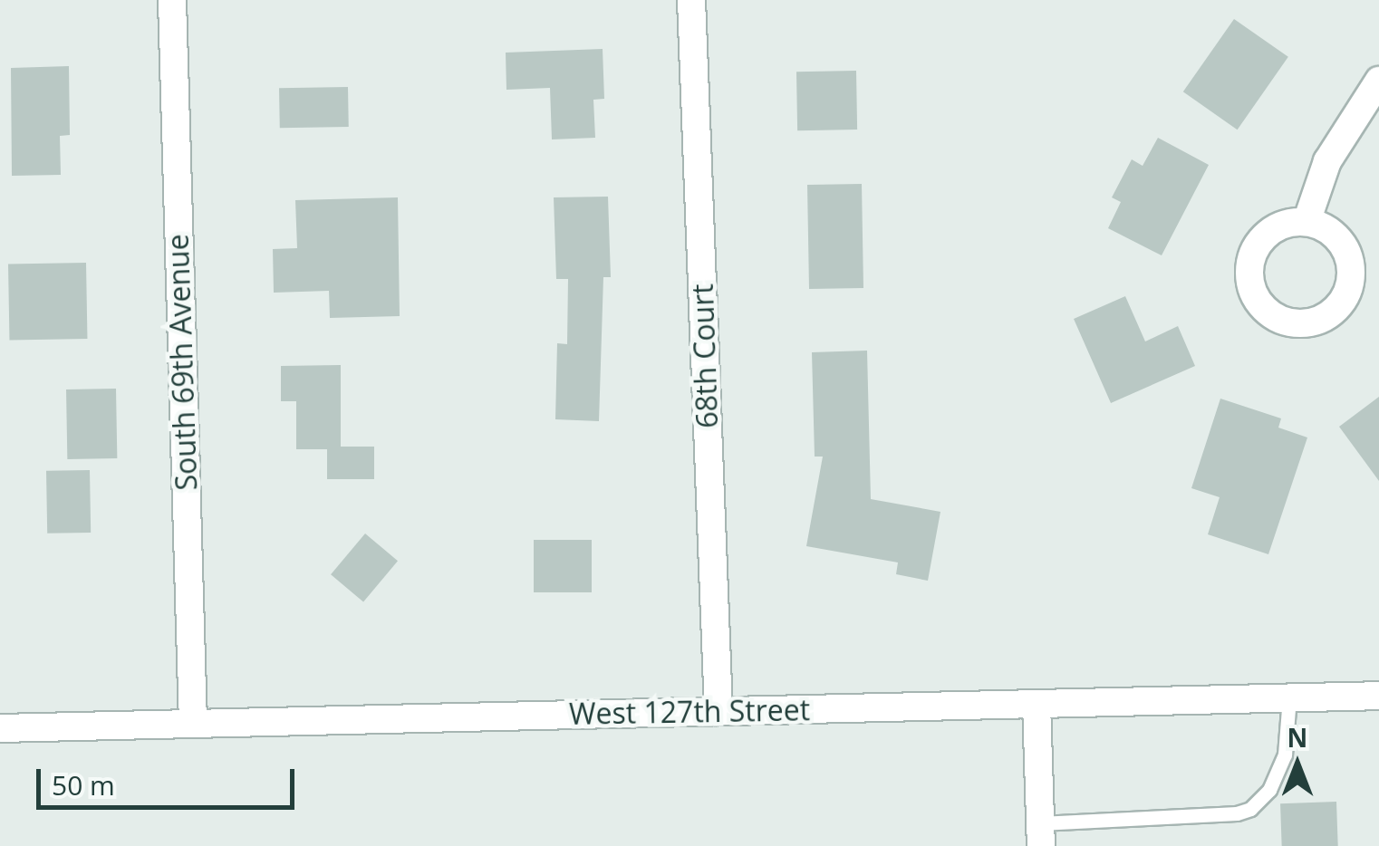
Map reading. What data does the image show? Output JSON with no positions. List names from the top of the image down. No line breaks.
{"streets":{"street":["68th Court","South 69th Avenue","West 127th Street"]},"crossings":[["68th Court","West 127th Street"],["South 69th Avenue","West 127th Street"]],"scale_bar":"50 m","north":"top"}
